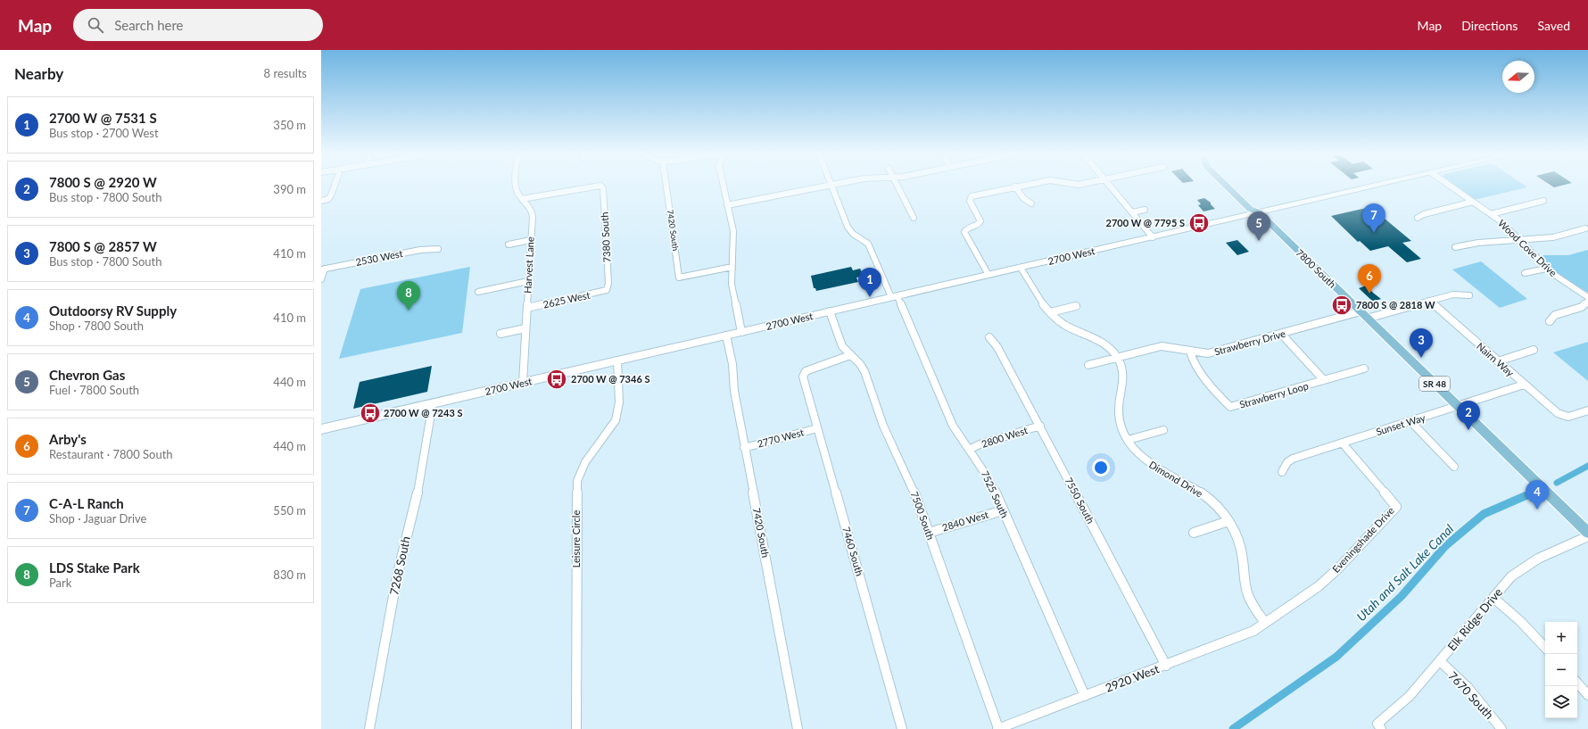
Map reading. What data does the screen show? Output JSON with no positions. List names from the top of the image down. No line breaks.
{"streets":{"main road":["2700 West","7800 South","SR 48"],"street":["7420 South","7380 South","Wood Cove Drive","2530 West","Harvest Lane","2625 West","Strawberry Drive","Nairn Way","Strawberry Loop","Sunset Way","2800 West","2770 West","Dimond Drive","7525 South","7550 South","7500 South","2840 West","Leisure Circle","Eveningshade Drive","7460 South","7268 South","Elk Ridge Drive","2920 West","7670 South"]},"crossings":[["7420 South","2700 West"],["7420 South","2770 West"],["7380 South","Harvest Lane"],["7380 South","2625 West"],["2700 West","Harvest Lane"],["2700 West","7800 South"],["2700 West","Dimond Drive"],["2700 West","7525 South"],["2700 West","7500 South"],["2700 West","Leisure Circle"],["2700 West","7268 South"],["Harvest Lane","2625 West"],["7800 South","Strawberry Drive"],["7800 South","Sunset Way"],["Strawberry Drive","Nairn Way"],["Strawberry Drive","Strawberry Loop"],["Strawberry Drive","Dimond Drive"],["Nairn Way","Sunset Way"],["Sunset Way","Eveningshade Drive"],["2800 West","7525 South"],["2800 West","7550 South"],["2770 West","7460 South"],["Dimond Drive","Eveningshade Drive"],["Dimond Drive","2920 West"],["7525 South","2840 West"],["7525 South","2920 West"],["7550 South","2920 West"],["7500 South","2840 West"],["7500 South","7460 South"],["7500 South","2920 West"],["Eveningshade Drive","2920 West"],["Elk Ridge Drive","7670 South"]],"water":["Utah and Salt Lake Canal"],"places":{"bus stop":["2700 W @ 7795 S","7800 S @ 2818 W","2700 W @ 7346 S","2700 W @ 7243 S"]},"north":"left","page":{"header":"Map","search":"Search here","nav":["Map","Directions","Saved"],"heading":["Nearby","8 results"],"list":[{"mark":"1","name":"2700 W @ 7531 S","note":"Bus stop · 2700 West","value":"350 m"},{"mark":"2","name":"7800 S @ 2920 W","note":"Bus stop · 7800 South","value":"390 m"},{"mark":"3","name":"7800 S @ 2857 W","note":"Bus stop · 7800 South","value":"410 m"},{"mark":"4","name":"Outdoorsy RV Supply","note":"Shop · 7800 South","value":"410 m"},{"mark":"5","name":"Chevron Gas","note":"Fuel · 7800 South","value":"440 m"},{"mark":"6","name":"Arby's","note":"Restaurant · 7800 South","value":"440 m"},{"mark":"7","name":"C-A-L Ranch","note":"Shop · Jaguar Drive","value":"550 m"},{"mark":"8","name":"LDS Stake Park","note":"Park","value":"830 m"}],"pins":["7","5","6","1","8","3","2","4"],"map_buttons":["+","−"]}}
